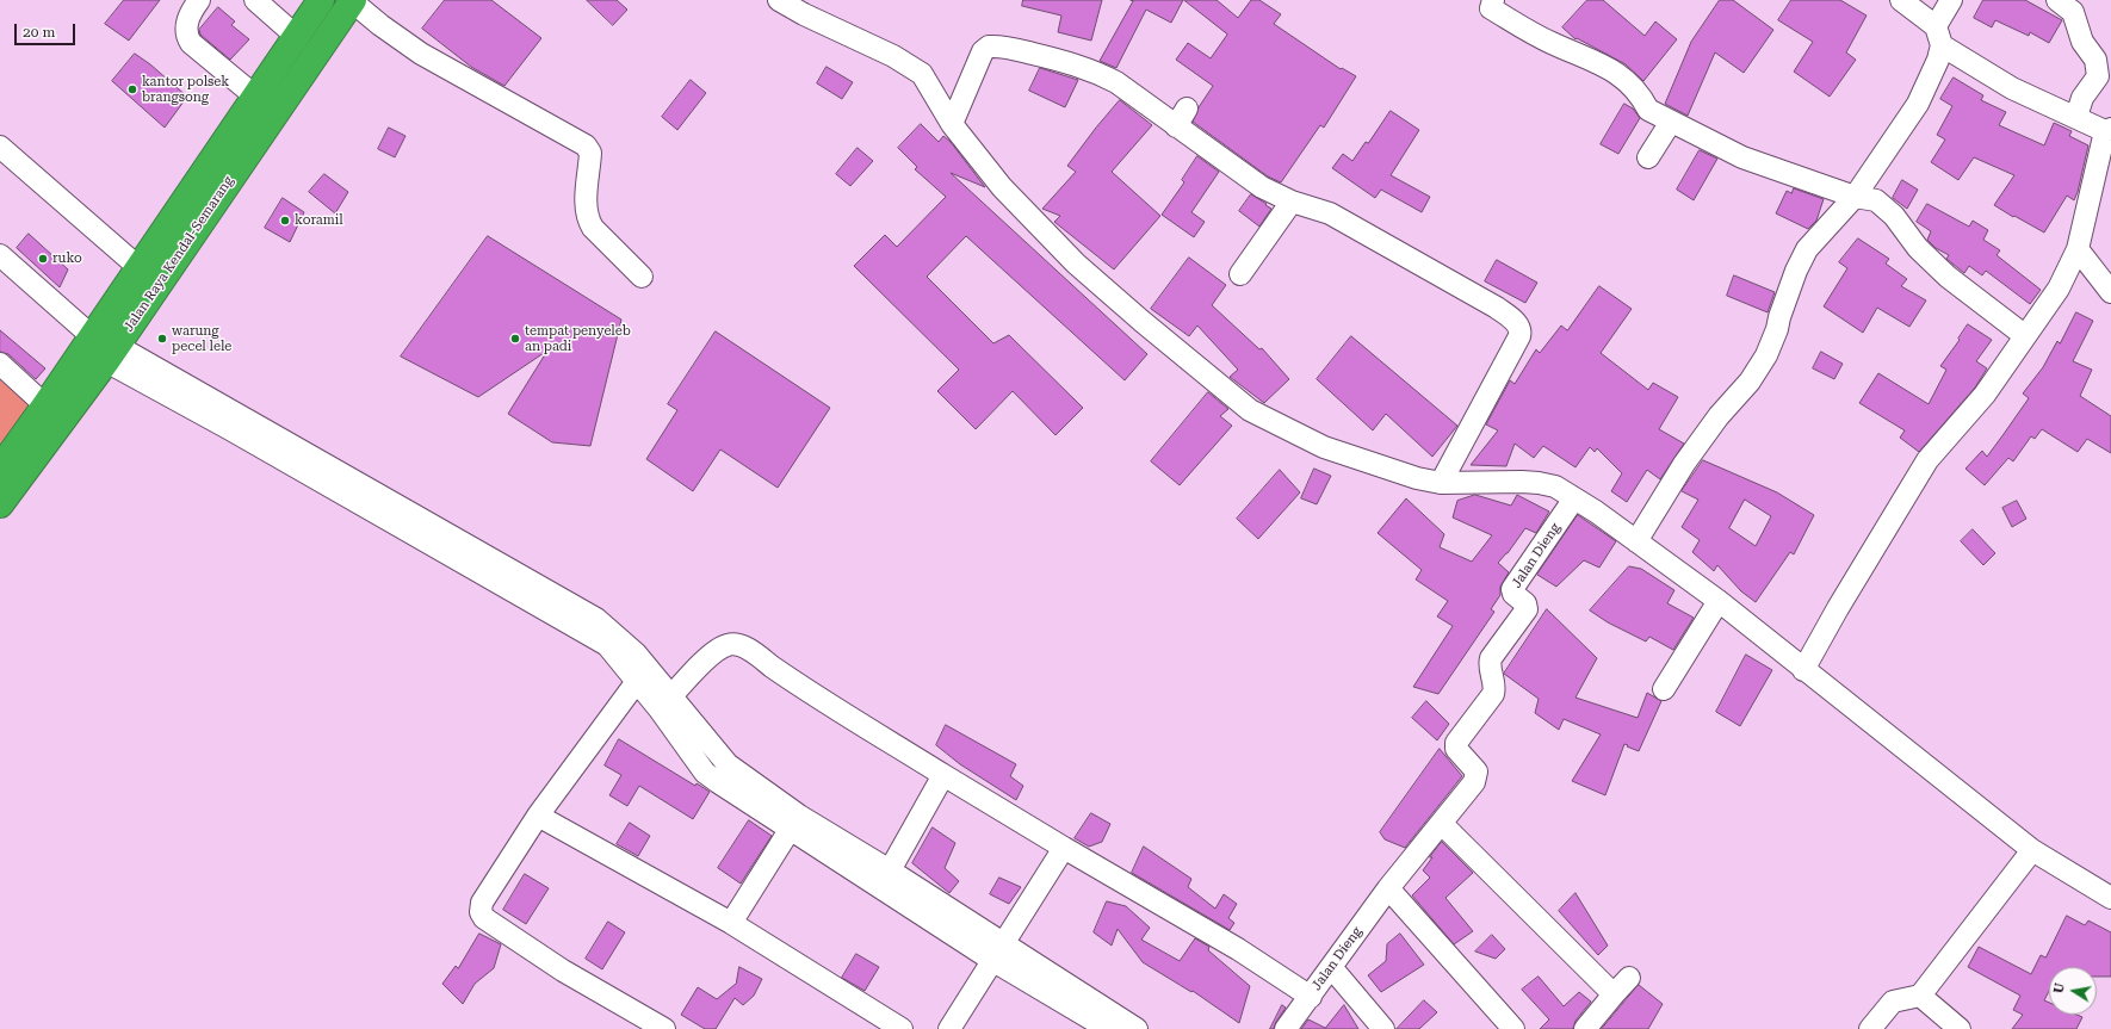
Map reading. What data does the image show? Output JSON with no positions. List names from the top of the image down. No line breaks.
{"streets":{"highway":["Jalan Raya Kendal-Semarang"],"street":["Jalan Dieng"]},"places":["kantor polsek brangsong","koramil","ruko","warung pecel lele","tempat penyeleb an padi"],"scale_bar":"20 m","north":"left"}
